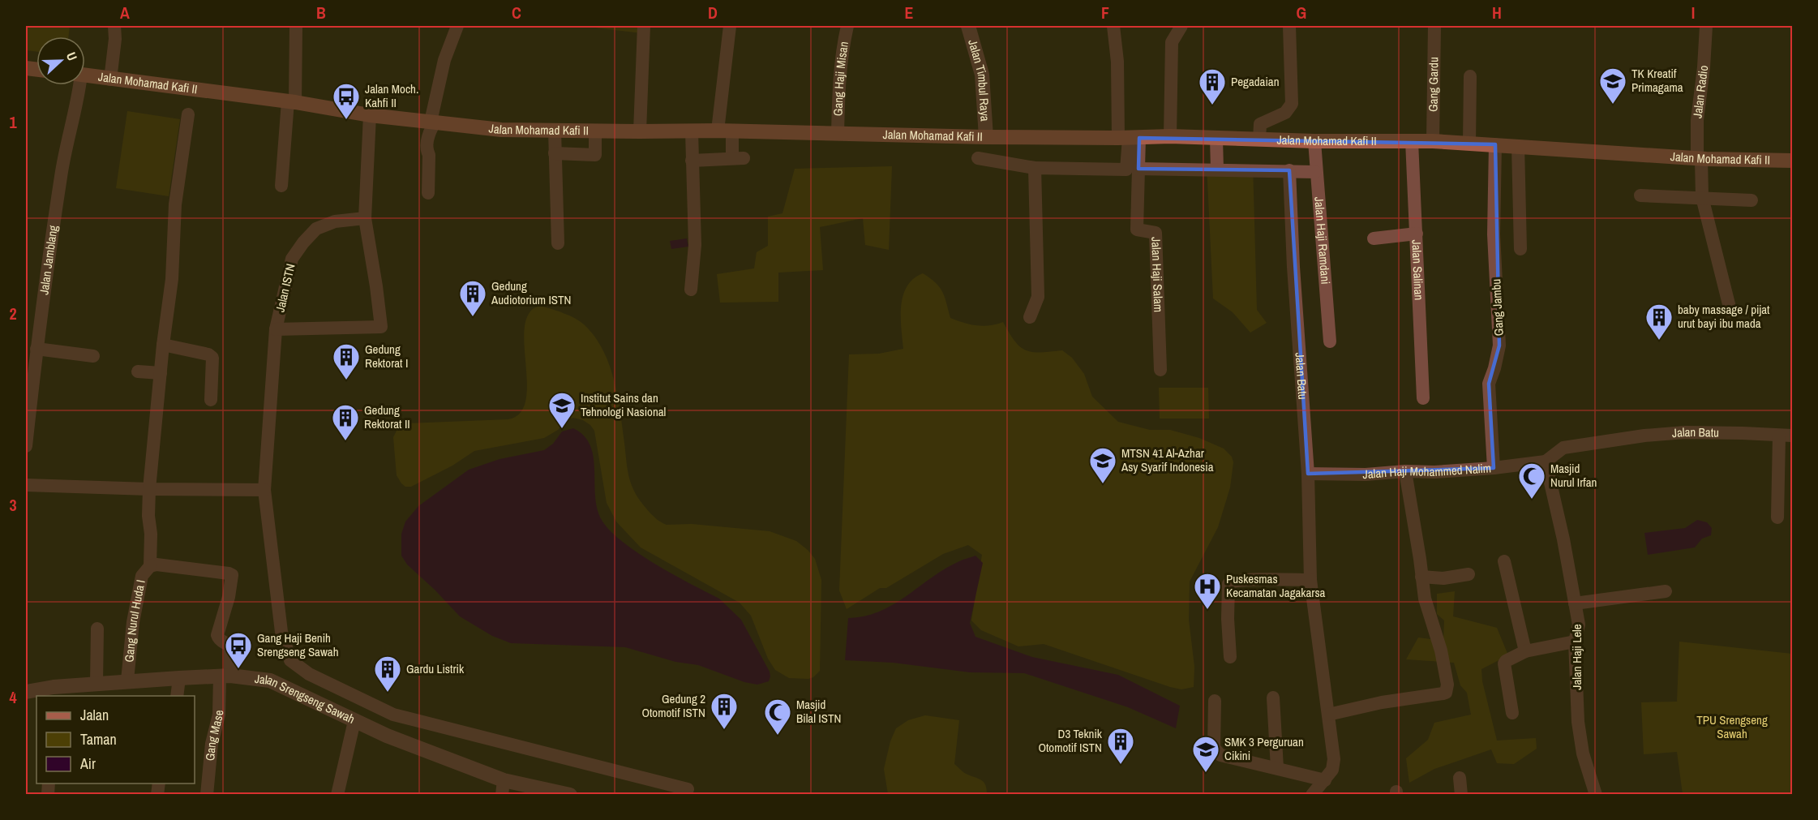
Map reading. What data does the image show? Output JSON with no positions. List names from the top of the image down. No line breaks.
{"streets":{"main road":["Jalan Mohamad Kafi II"],"street":["Gang Haji Misan","Jalan Timbul Raya","Gang Gardu","Jalan Radio","Jalan Haji Ramdani","Jalan Jamblang","Jalan Salinan","Jalan Haji Salam","Jalan ISTN","Gang Jambu","Jalan Batu","Jalan Haji Mohammed Nalim","Gang Nurul Huda I","Jalan Haji Lele","Jalan Srengseng Sawah","Gang Mase"]},"crossings":[["Gang Haji Misan","Jalan Mohamad Kafi II"],["Jalan Timbul Raya","Jalan Mohamad Kafi II"],["Jalan Mohamad Kafi II","Gang Gardu"],["Jalan Mohamad Kafi II","Jalan Radio"],["Jalan Mohamad Kafi II","Jalan Haji Ramdani"],["Jalan Mohamad Kafi II","Jalan Salinan"],["Jalan Mohamad Kafi II","Jalan Haji Salam"],["Jalan Mohamad Kafi II","Gang Jambu"],["Gang Jambu","Jalan Haji Mohammed Nalim"],["Jalan Batu","Jalan Haji Mohammed Nalim"],["Jalan Batu","Jalan Haji Lele"],["Jalan Haji Mohammed Nalim","Jalan Haji Lele"],["Gang Nurul Huda I","Jalan Srengseng Sawah"],["Gang Nurul Huda I","Gang Mase"],["Jalan Srengseng Sawah","Gang Mase"]],"parks":["TPU Srengseng Sawah"],"places":{"school or university":["TK Kreatif Primagama","Institut Sains dan Tehnologi Nasional","MTSN 41 Al-Azhar Asy Syarif Indonesia","SMK 3 Perguruan Cikini"],"building":["Pegadaian","Gedung Audiotorium ISTN","baby massage / pijat urut bayi ibu mada","Gedung Rektorat I","Gedung Rektorat II","Gardu Listrik","Gedung 2 Otomotif ISTN","D3 Teknik Otomotif ISTN"],"bus stop":["Jalan Moch. Kahfi II","Gang Haji Benih Srengseng Sawah"],"mosque":["Masjid Nurul Irfan","Masjid Bilal ISTN"],"hospital":["Puskesmas Kecamatan Jagakarsa"]},"legend":["Jalan","Taman","Air"],"north":"right","grid":{"columns":["A","B","C","D","E","F","G","H","I"],"rows":["1","2","3","4"]}}
